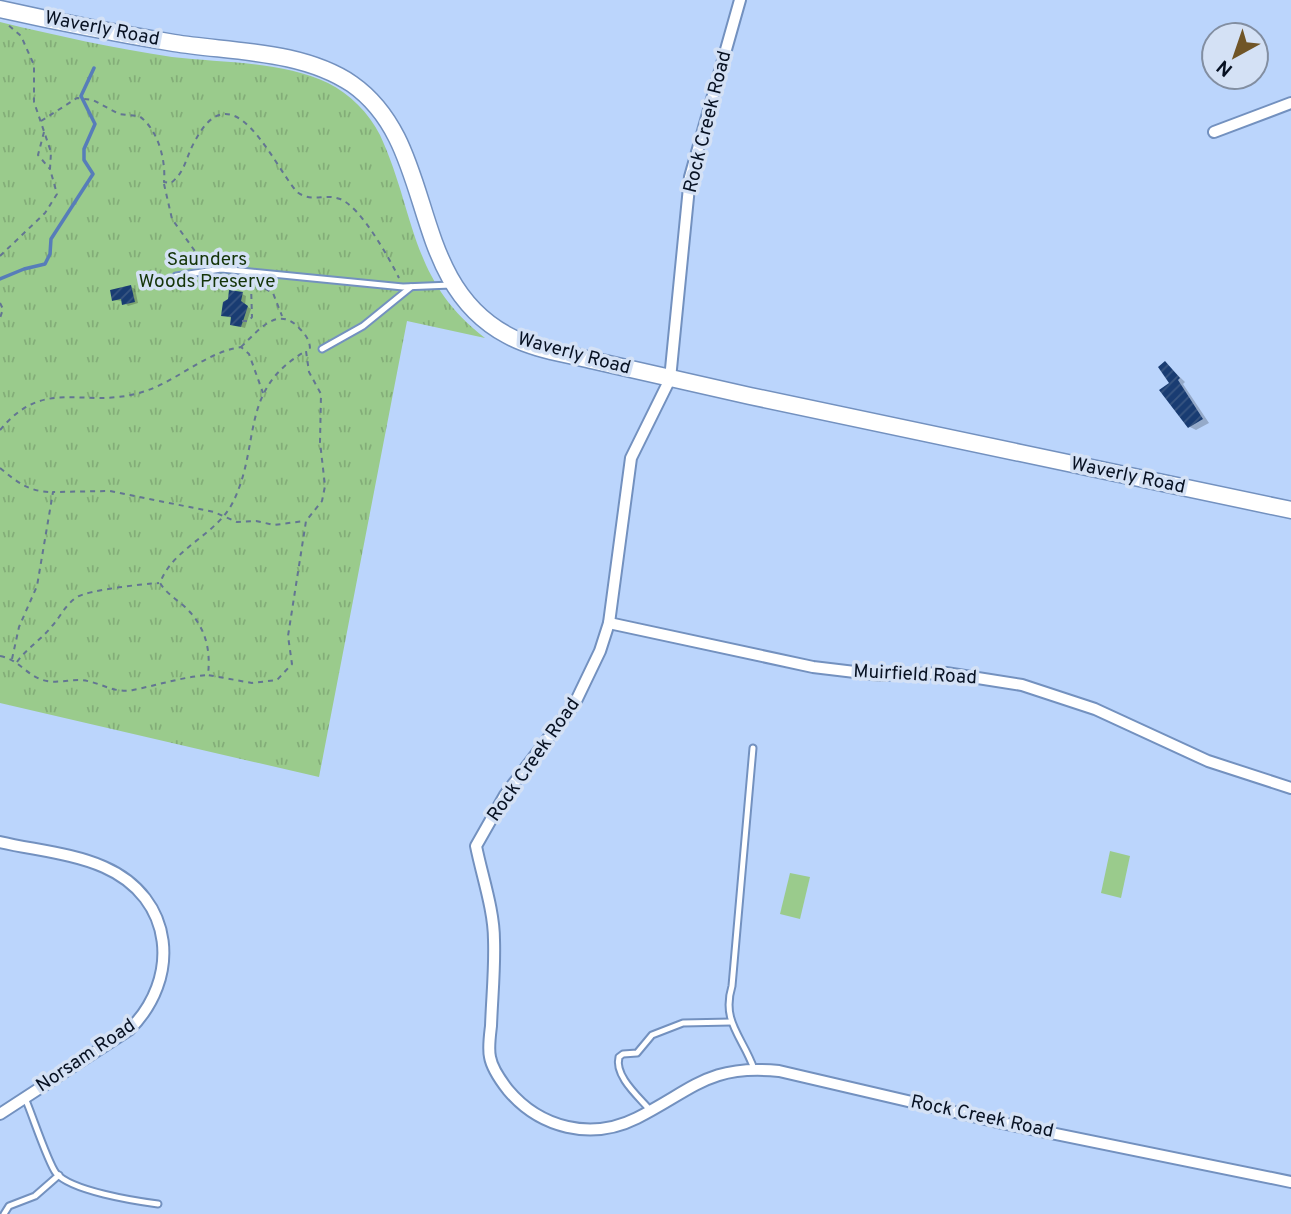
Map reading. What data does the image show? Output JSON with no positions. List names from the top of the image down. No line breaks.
{"streets":{"street":["Waverly Road","Rock Creek Road","Muirfield Road","Norsam Road"]},"crossings":[["Waverly Road","Rock Creek Road"],["Rock Creek Road","Muirfield Road"]],"parks":["Saunders Woods Preserve"],"north":"bottom left"}
